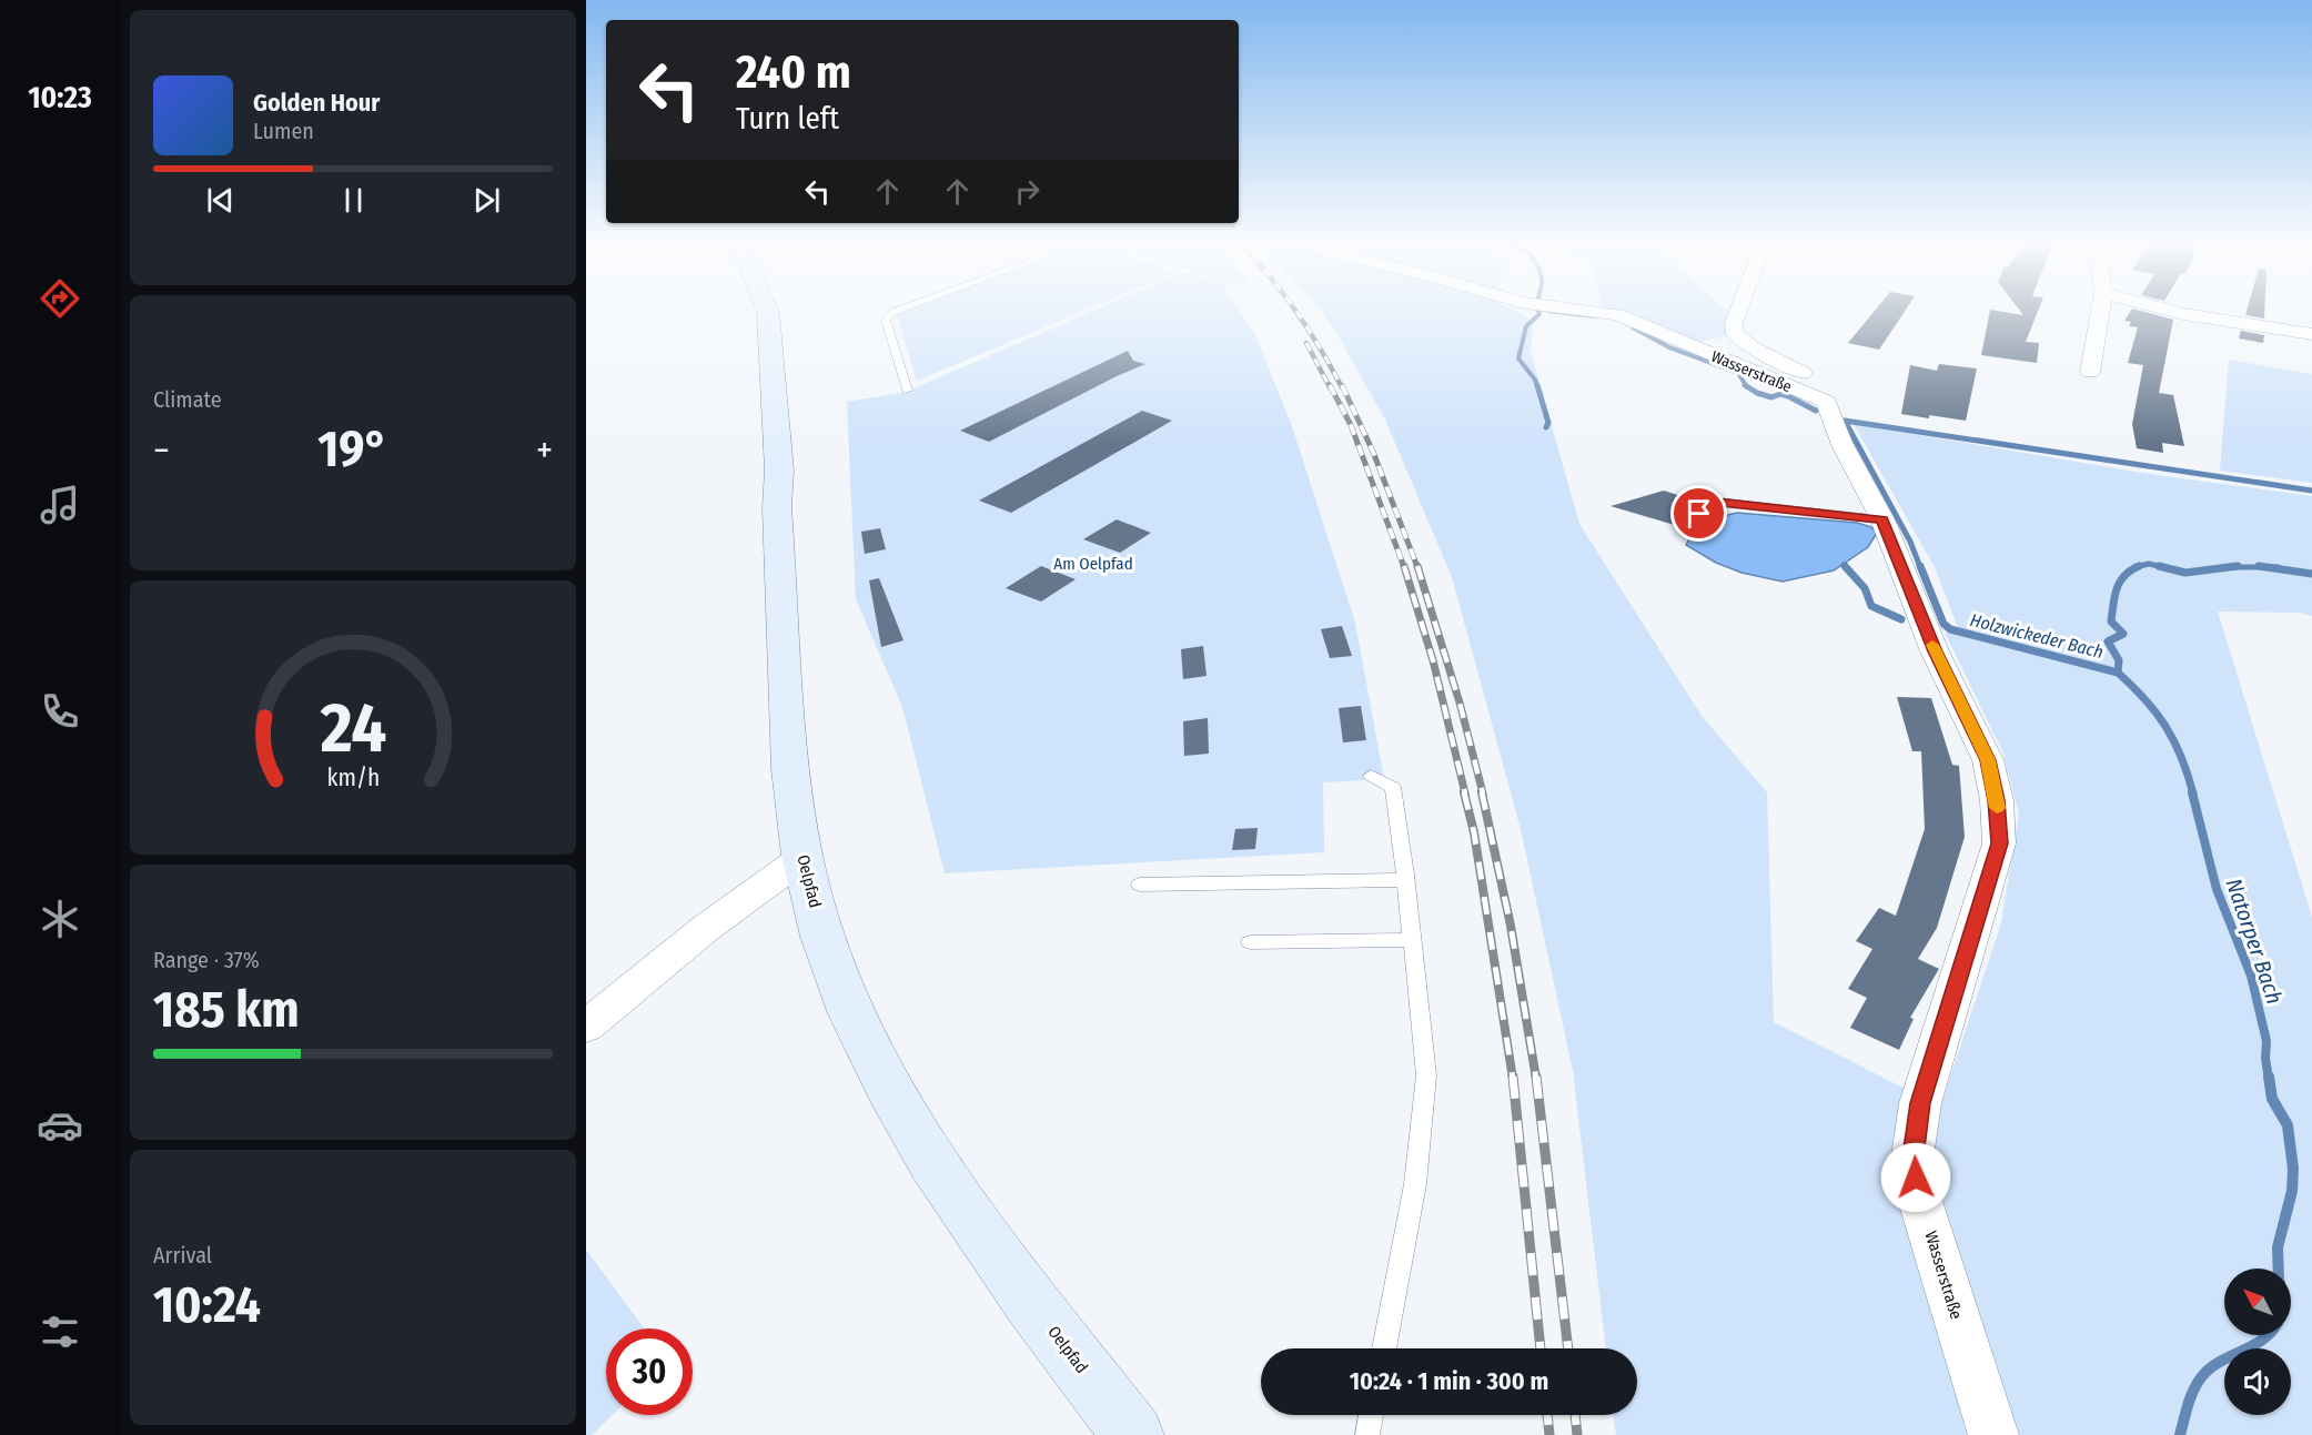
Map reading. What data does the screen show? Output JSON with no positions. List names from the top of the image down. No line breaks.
{"streets":{"street":["Wasserstraße","Oelpfad"]},"water":["Holzwickeder Bach","Natorper Bach"],"parks":["Am Oelpfad"],"north":"top left","page":{"tabs":"10:23","turn":["240 m","Turn left"],"song":["Golden Hour","Lumen"],"tile":["Climate",["Range · 37%","185 km"],["Arrival","10:24"]],"heat":["−","19°","+"],"limit":"30","trip":"10:24 · 1 min · 300 m","gauge":["24","km/h"]}}
